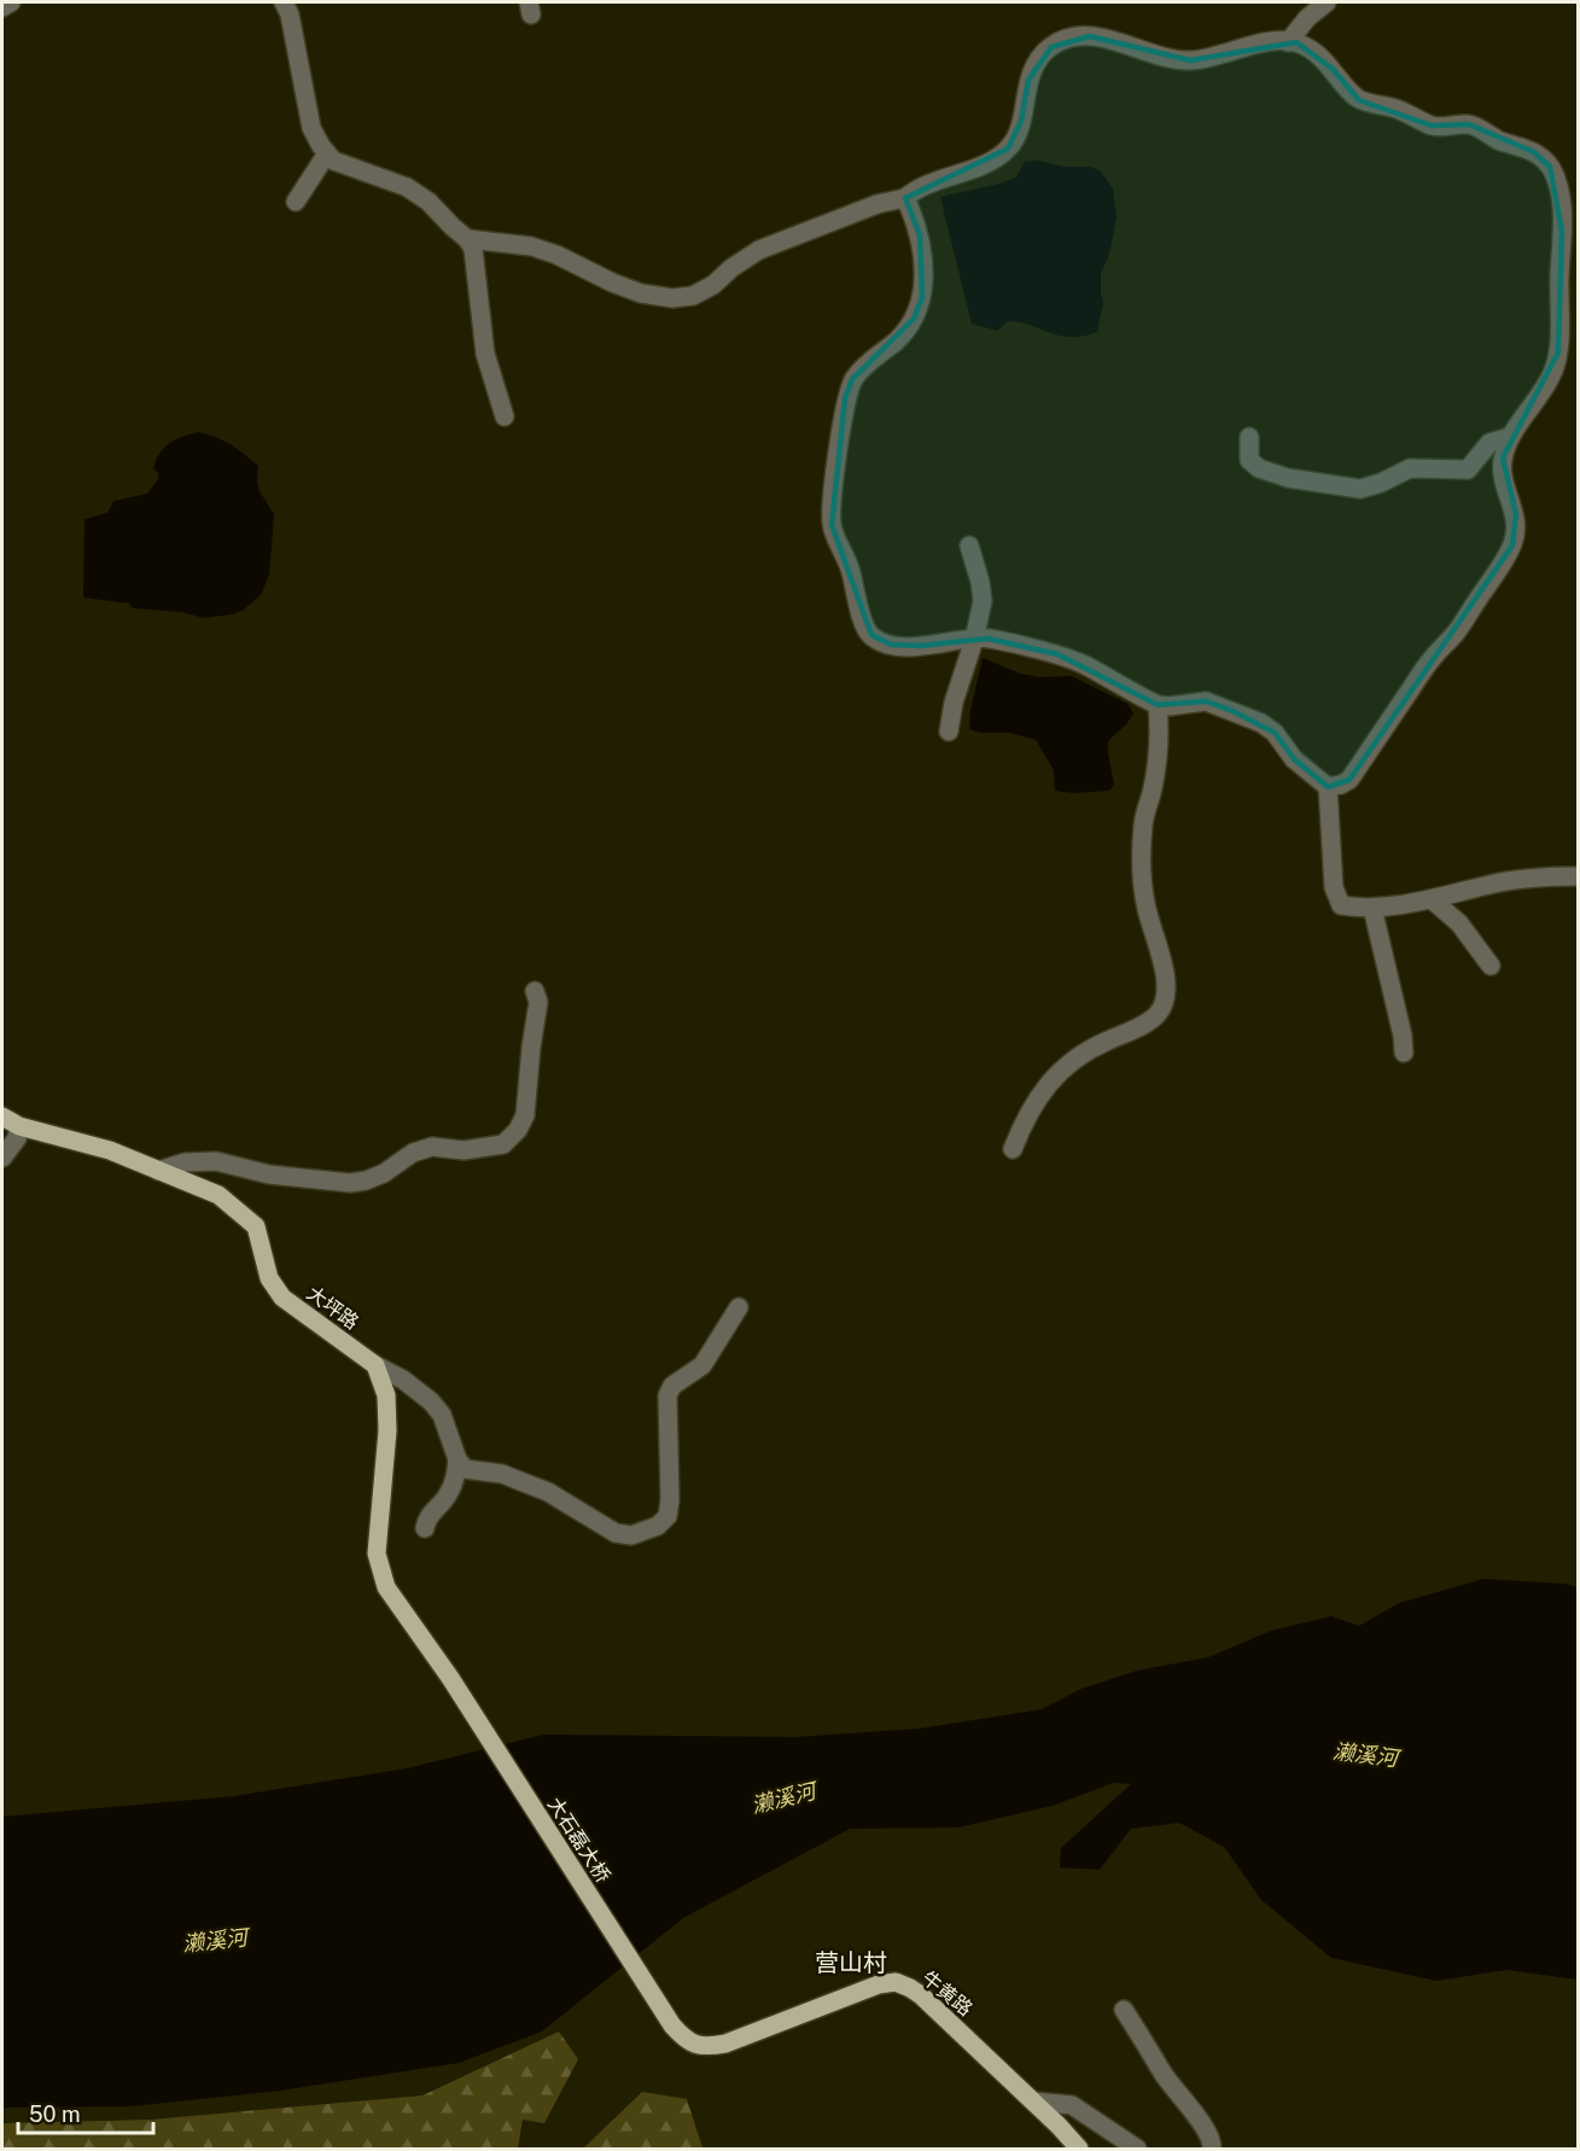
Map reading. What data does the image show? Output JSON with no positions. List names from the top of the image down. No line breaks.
{"streets":{"main road":["大坪路","大石磊大桥","牛黄路"]},"crossings":[["大坪路","大石磊大桥"],["大石磊大桥","牛黄路"]],"districts":["营山村"],"water":["濑溪河"],"scale_bar":"50 m"}
